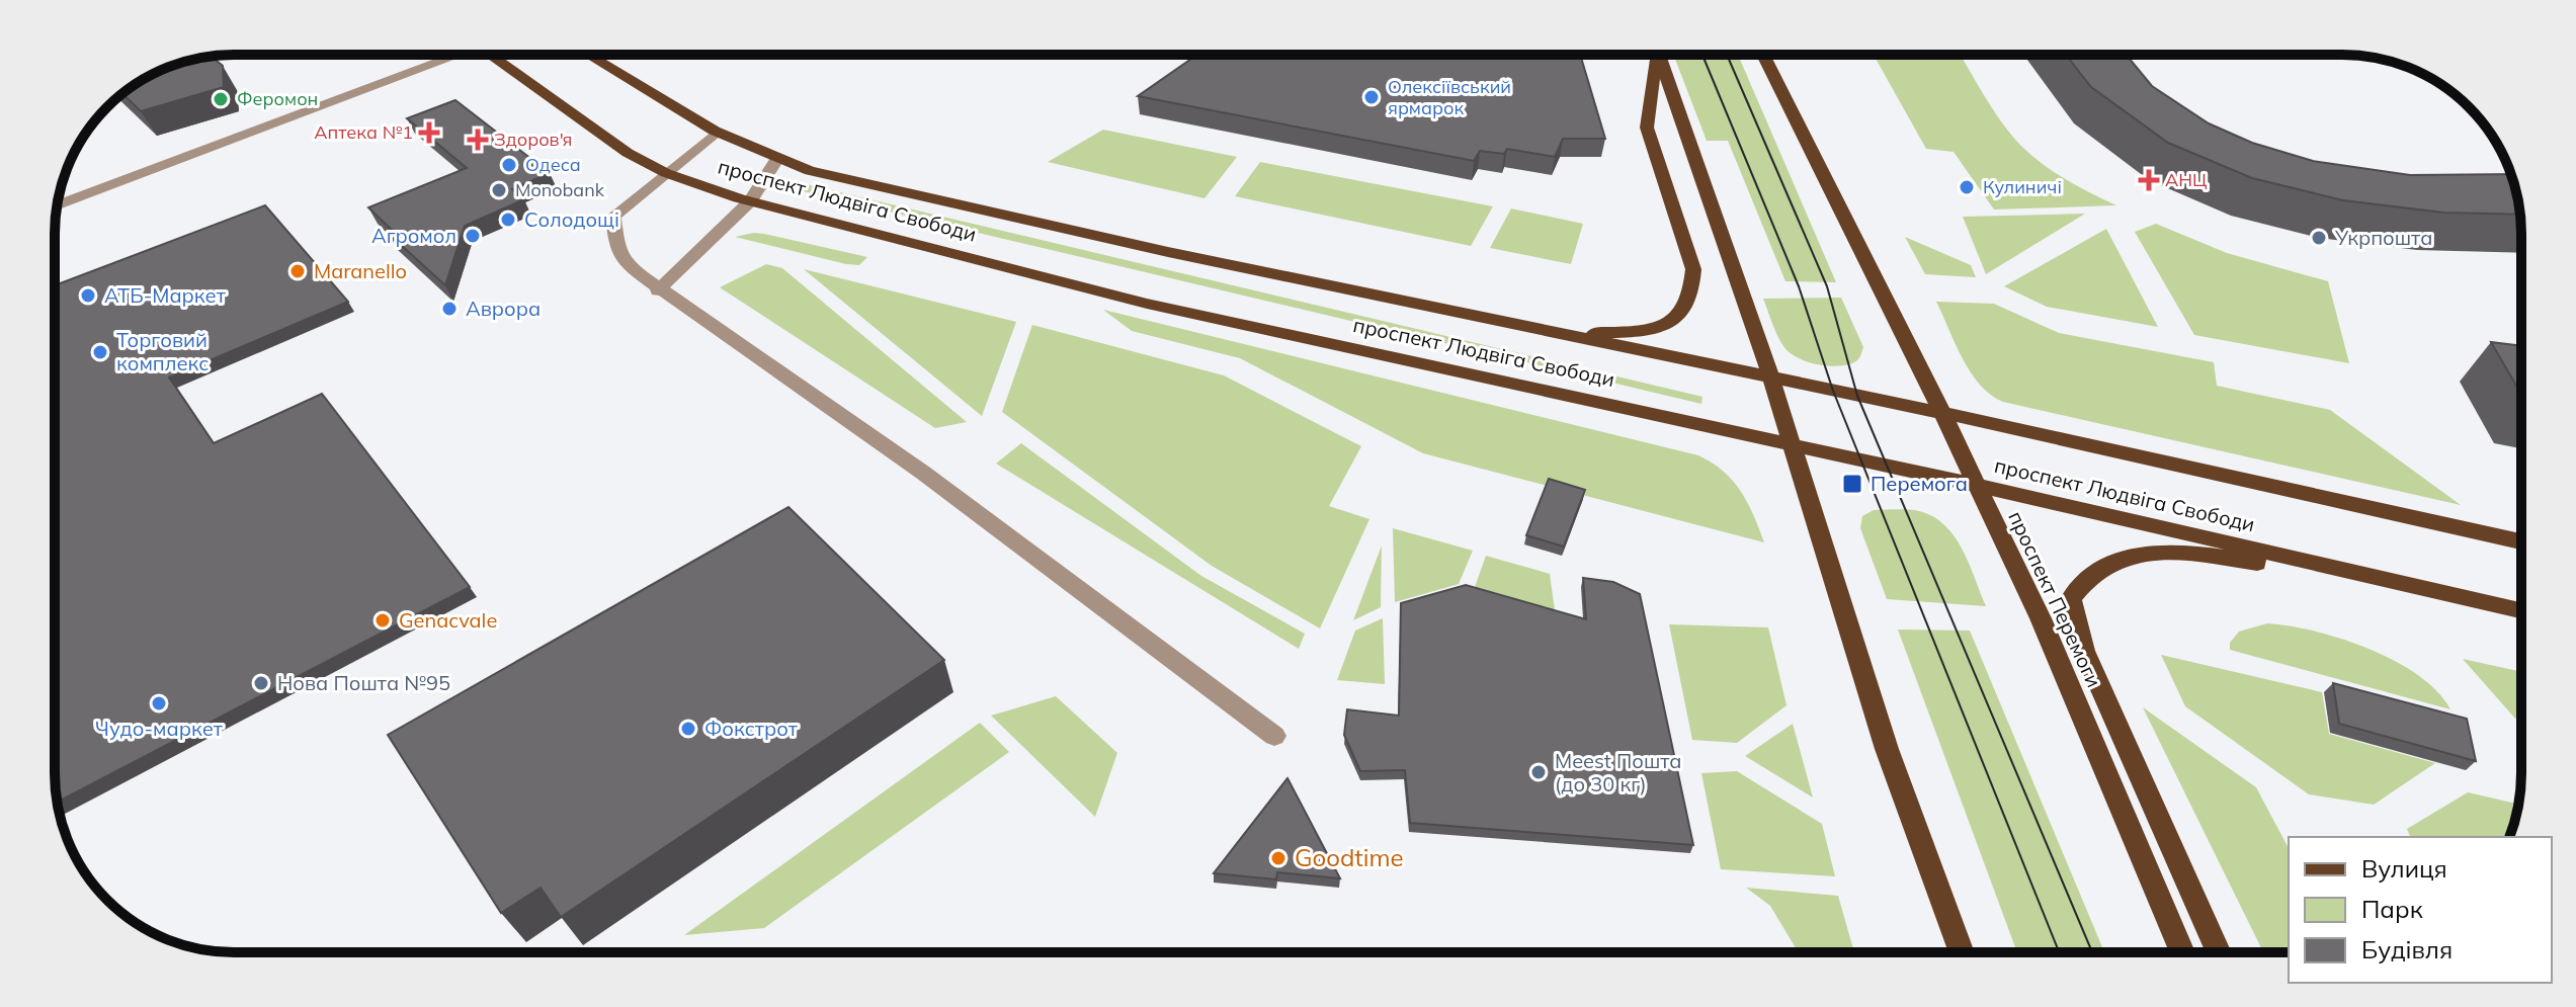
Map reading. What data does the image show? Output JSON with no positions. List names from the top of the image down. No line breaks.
{"streets":{"main road":["проспект Людвіга Свободи","проспект Перемоги"]},"crossings":[["проспект Людвіга Свободи","проспект Перемоги"]],"places":{"other":["Олексіївський ярмарок","Феромон","Одеса","Кулиничі","Monobank","Солодощі","Агромол","Укрпошта","Maranello","АТБ-Маркет","Аврора","Торговий комплекс","Genacvale","Нова Пошта №95","Чудо-маркет","Фокстрот","Meest Пошта (до 30 кг)","Goodtime"],"health":["Аптека №1","Здоров'я","АНЦ"],"transit":["Перемога"]},"legend":["Вулиця","Парк","Будівля"]}
